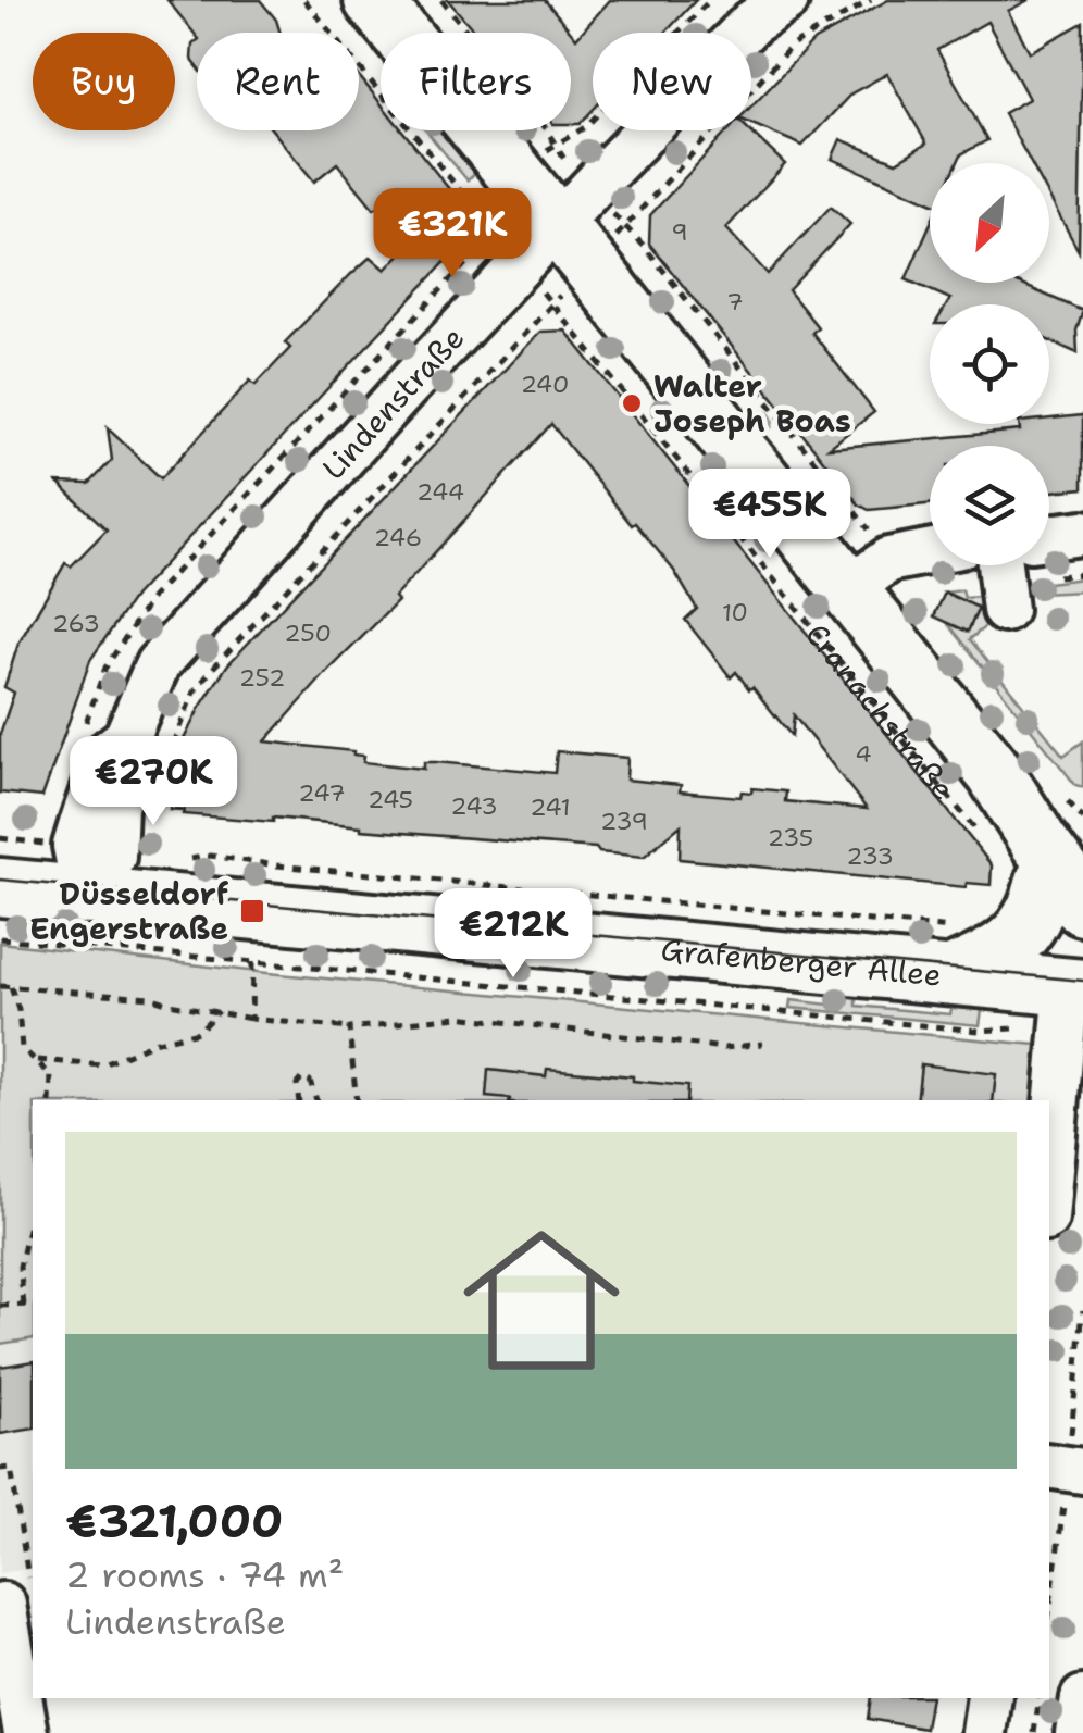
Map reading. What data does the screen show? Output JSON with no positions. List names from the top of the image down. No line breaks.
{"streets":{"main road":["Cranachstraße","Grafenberger Allee"],"street":["Lindenstraße"]},"crossings":[["Lindenstraße","Cranachstraße"],["Lindenstraße","Grafenberger Allee"],["Cranachstraße","Grafenberger Allee"]],"places":{"other":["Walter Joseph Boas"],"transit":["Düsseldorf Engerstraße"]},"house_numbers":["9","7","240","244","246","10","263","250","252","4","247","245","243","241","239","235","233"],"north":"bottom left","page":{"chip":["Buy","Rent","Filters","New"],"price":["€321K","€455K","€270K","€212K"],"list":[{"name":"€321,000","note":"2 rooms · 74 m² · Lindenstraße"}]}}
